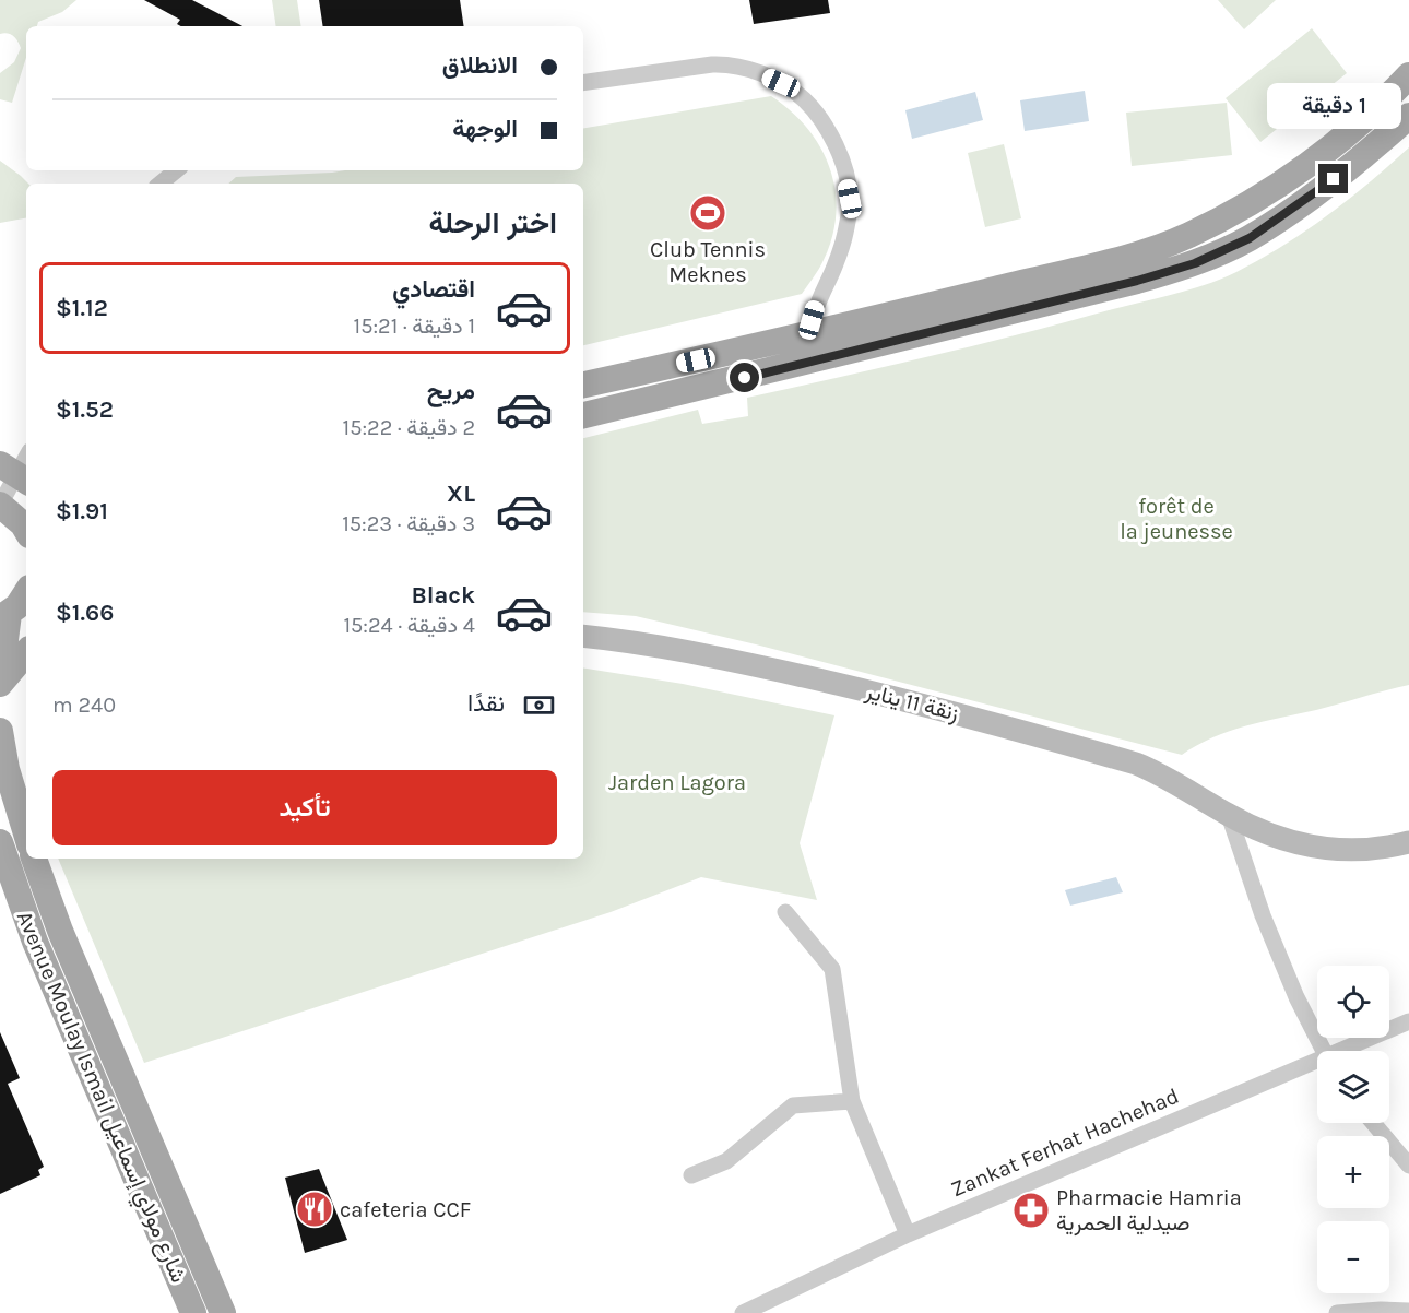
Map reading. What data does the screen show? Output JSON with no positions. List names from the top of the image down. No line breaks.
{"streets":{"main road":["زنقة 11 يناير","Avenue Moulay Ismail شارع مولاي إسماعيل"],"street":["Zankat Ferhat Hachehad"]},"parks":["forêt de la jeunesse","Jarden Lagora"],"places":{"sports":["Club Tennis Meknes"],"restaurant":["cafeteria CCF"],"pharmacy":["Pharmacie Hamria صيدلية الحمرية"]},"page":{"banner":["الانطلاق","الوجهة"],"bubble":"1 دقيقة","heading":"اختر الرحلة","list":[{"name":"اقتصادي","note":"1 دقيقة · 15:21","value":"$1.12"},{"name":"مريح","note":"2 دقيقة · 15:22","value":"$1.52"},{"name":"XL","note":"3 دقيقة · 15:23","value":"$1.91"},{"name":"Black","note":"4 دقيقة · 15:24","value":"$1.66"}],"pay":["نقدًا","240 m"],"buttons":"تأكيد","map_buttons":["+","−"]}}
